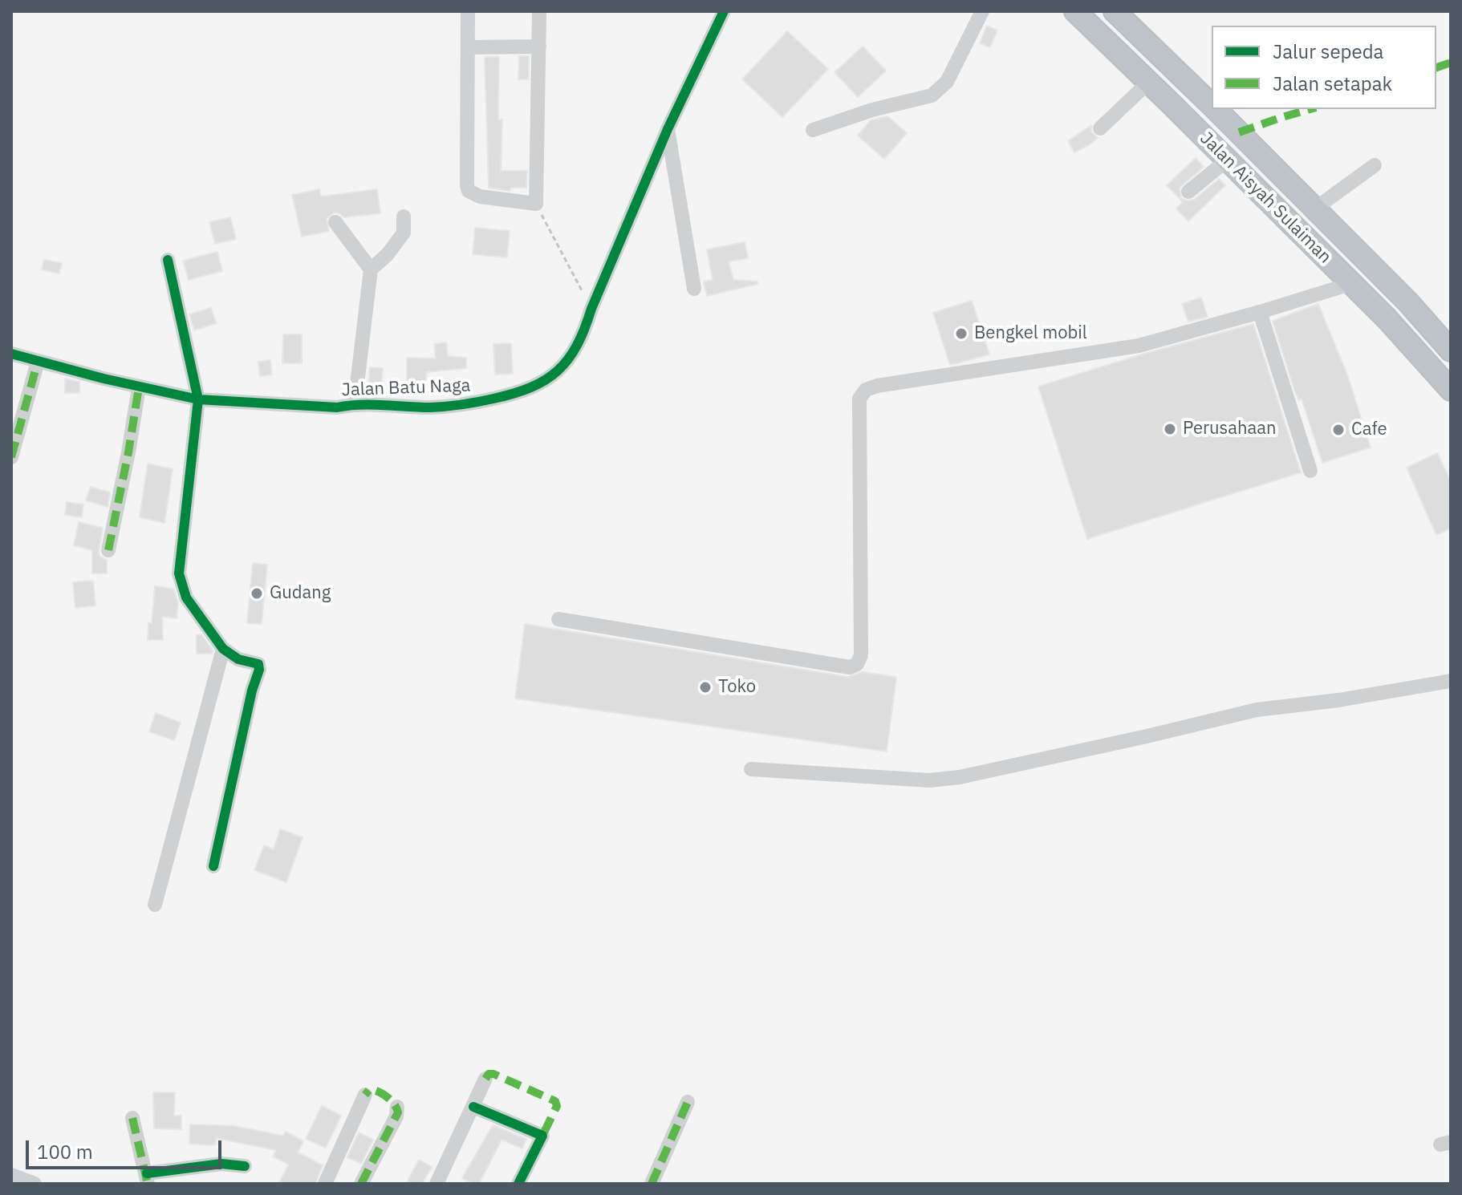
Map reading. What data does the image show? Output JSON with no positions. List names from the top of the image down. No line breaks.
{"streets":{"highway":["Jalan Aisyah Sulaiman"],"street":["Jalan Batu Naga"]},"places":["Bengkel mobil","Perusahaan","Cafe","Gudang","Toko"],"legend":["Jalur sepeda","Jalan setapak"],"scale_bar":"100 m"}
